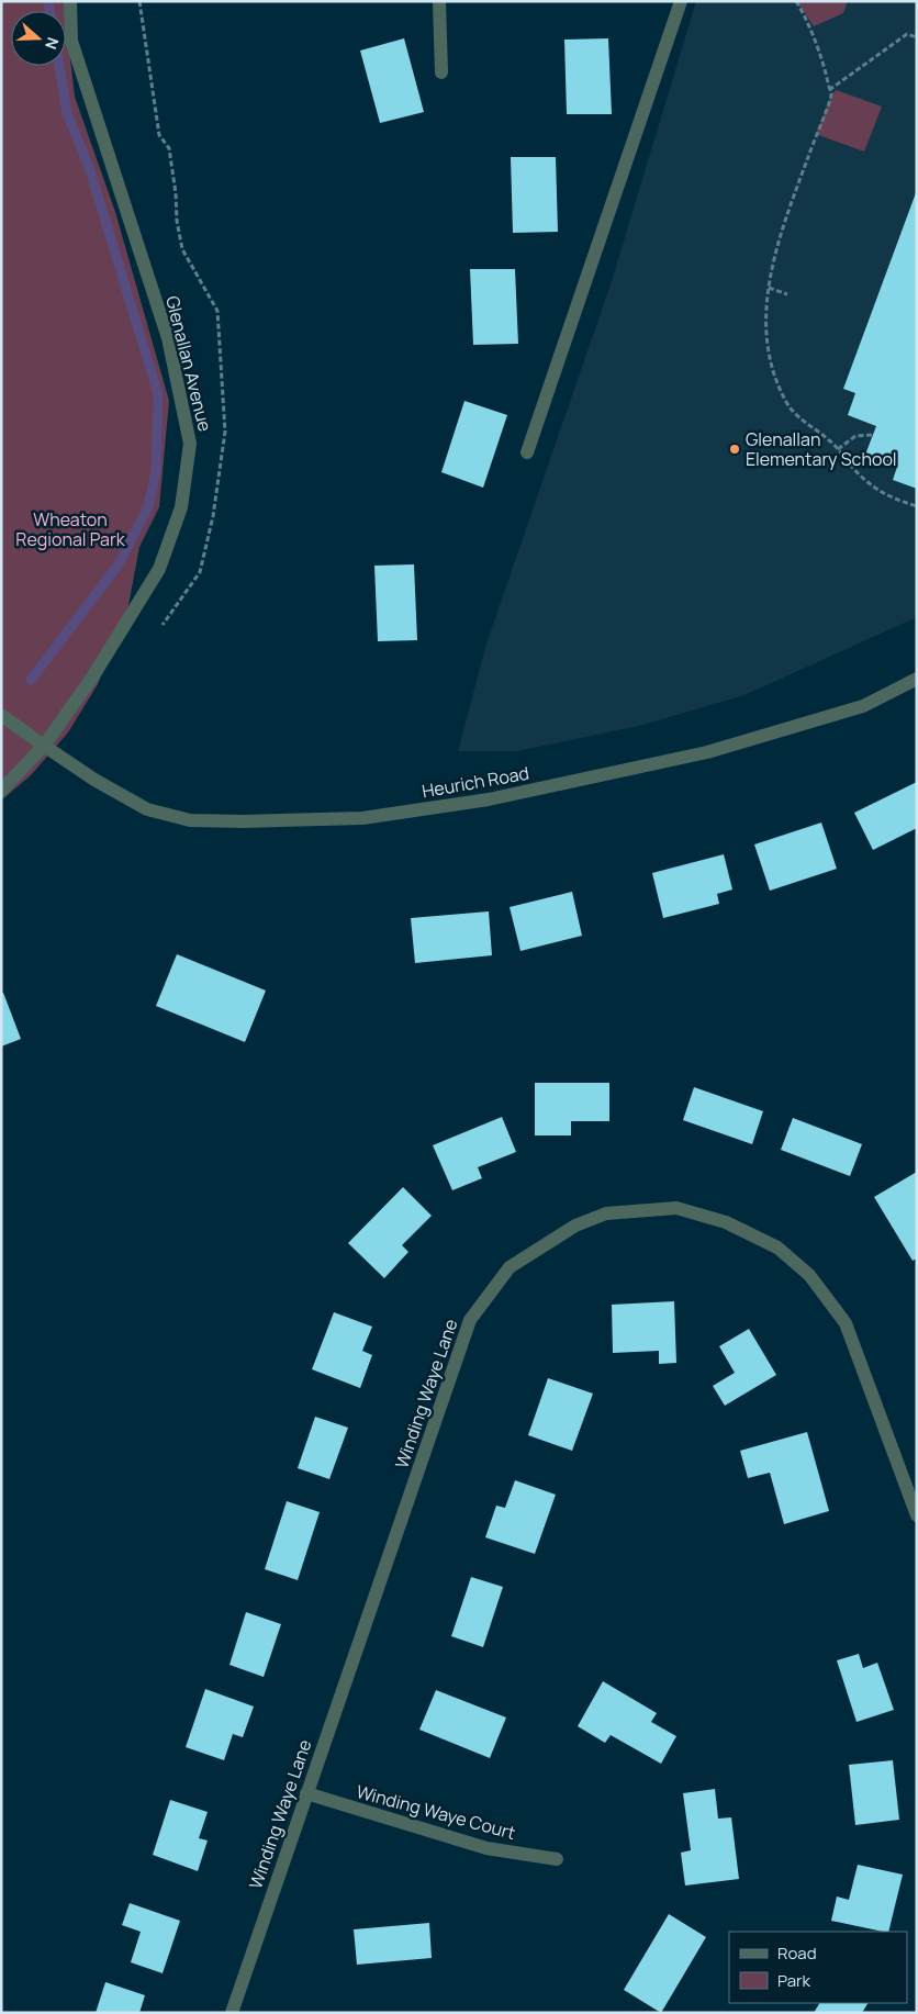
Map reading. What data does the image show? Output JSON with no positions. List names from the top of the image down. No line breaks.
{"streets":{"street":["Glenallan Avenue","Heurich Road","Winding Waye Lane","Winding Waye Court"]},"crossings":[["Glenallan Avenue","Heurich Road"],["Winding Waye Lane","Winding Waye Court"]],"parks":["Wheaton Regional Park"],"places":["Glenallan Elementary School"],"legend":["Road","Park"],"north":"right"}
